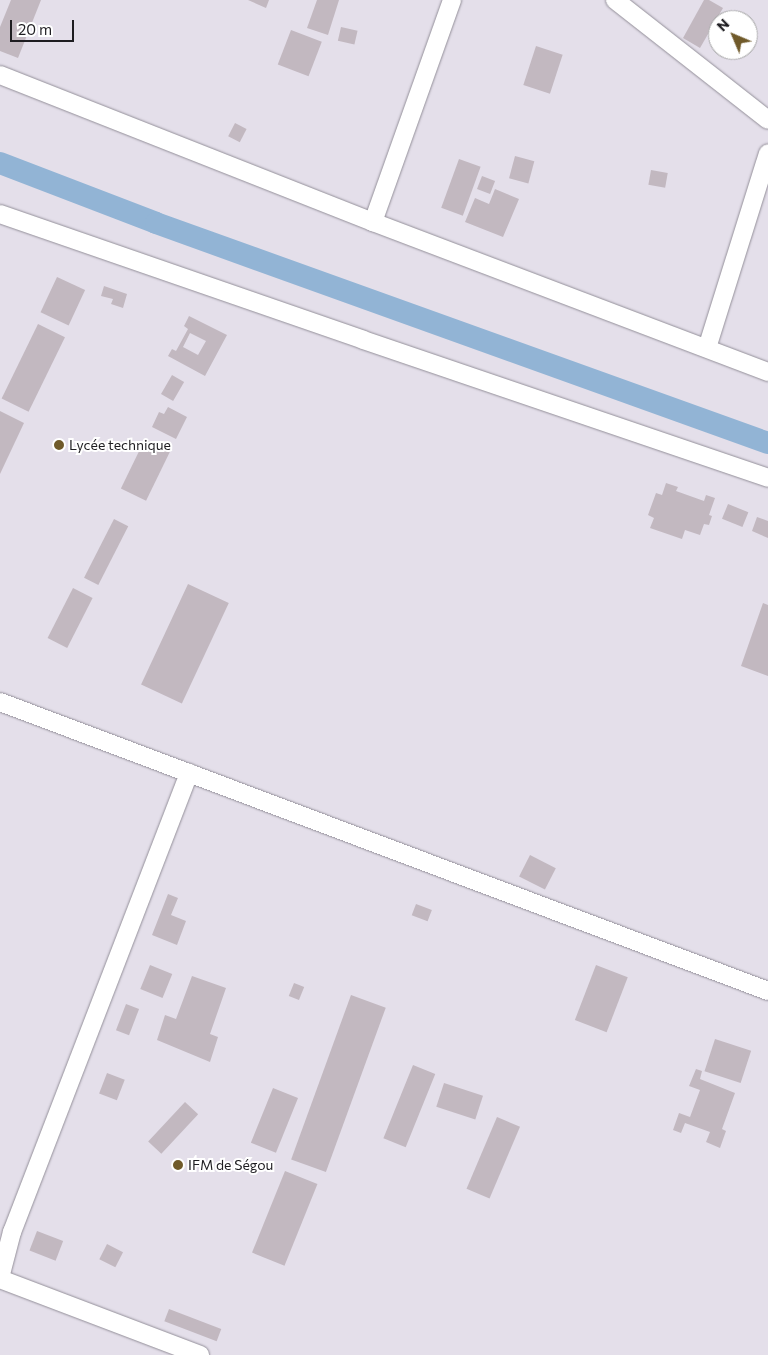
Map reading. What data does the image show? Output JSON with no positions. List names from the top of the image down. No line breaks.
{"places":["Lycée technique","IFM de Ségou"],"scale_bar":"20 m","north":"top left"}
